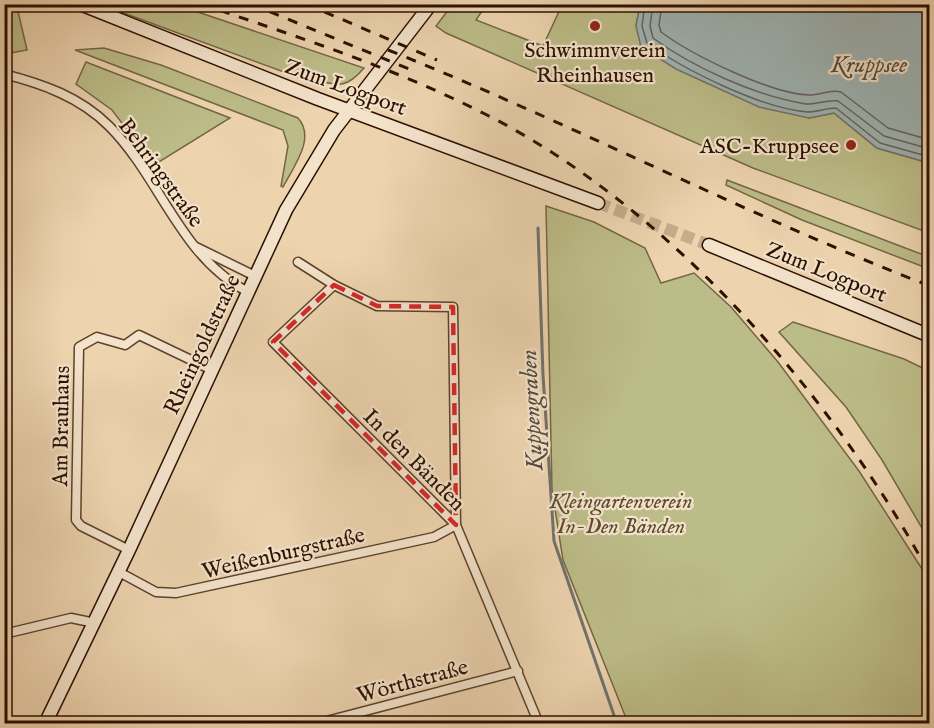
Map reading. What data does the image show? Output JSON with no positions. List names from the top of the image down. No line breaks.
{"streets":{"street":["Zum Logport","Behringstraße","Rheingoldstraße","Am Brauhaus","In den Bänden","Weißenburgstraße","Wörthstraße"]},"crossings":[["Zum Logport","Rheingoldstraße"],["Behringstraße","Rheingoldstraße"],["Rheingoldstraße","Am Brauhaus"],["Rheingoldstraße","Weißenburgstraße"],["In den Bänden","Weißenburgstraße"],["In den Bänden","Wörthstraße"]],"water":["Kruppsee","Kuppengraben"],"parks":["Kleingartenverein In-Den Bänden"],"places":["Schwimmverein Rheinhausen","ASC-Kruppsee"]}
